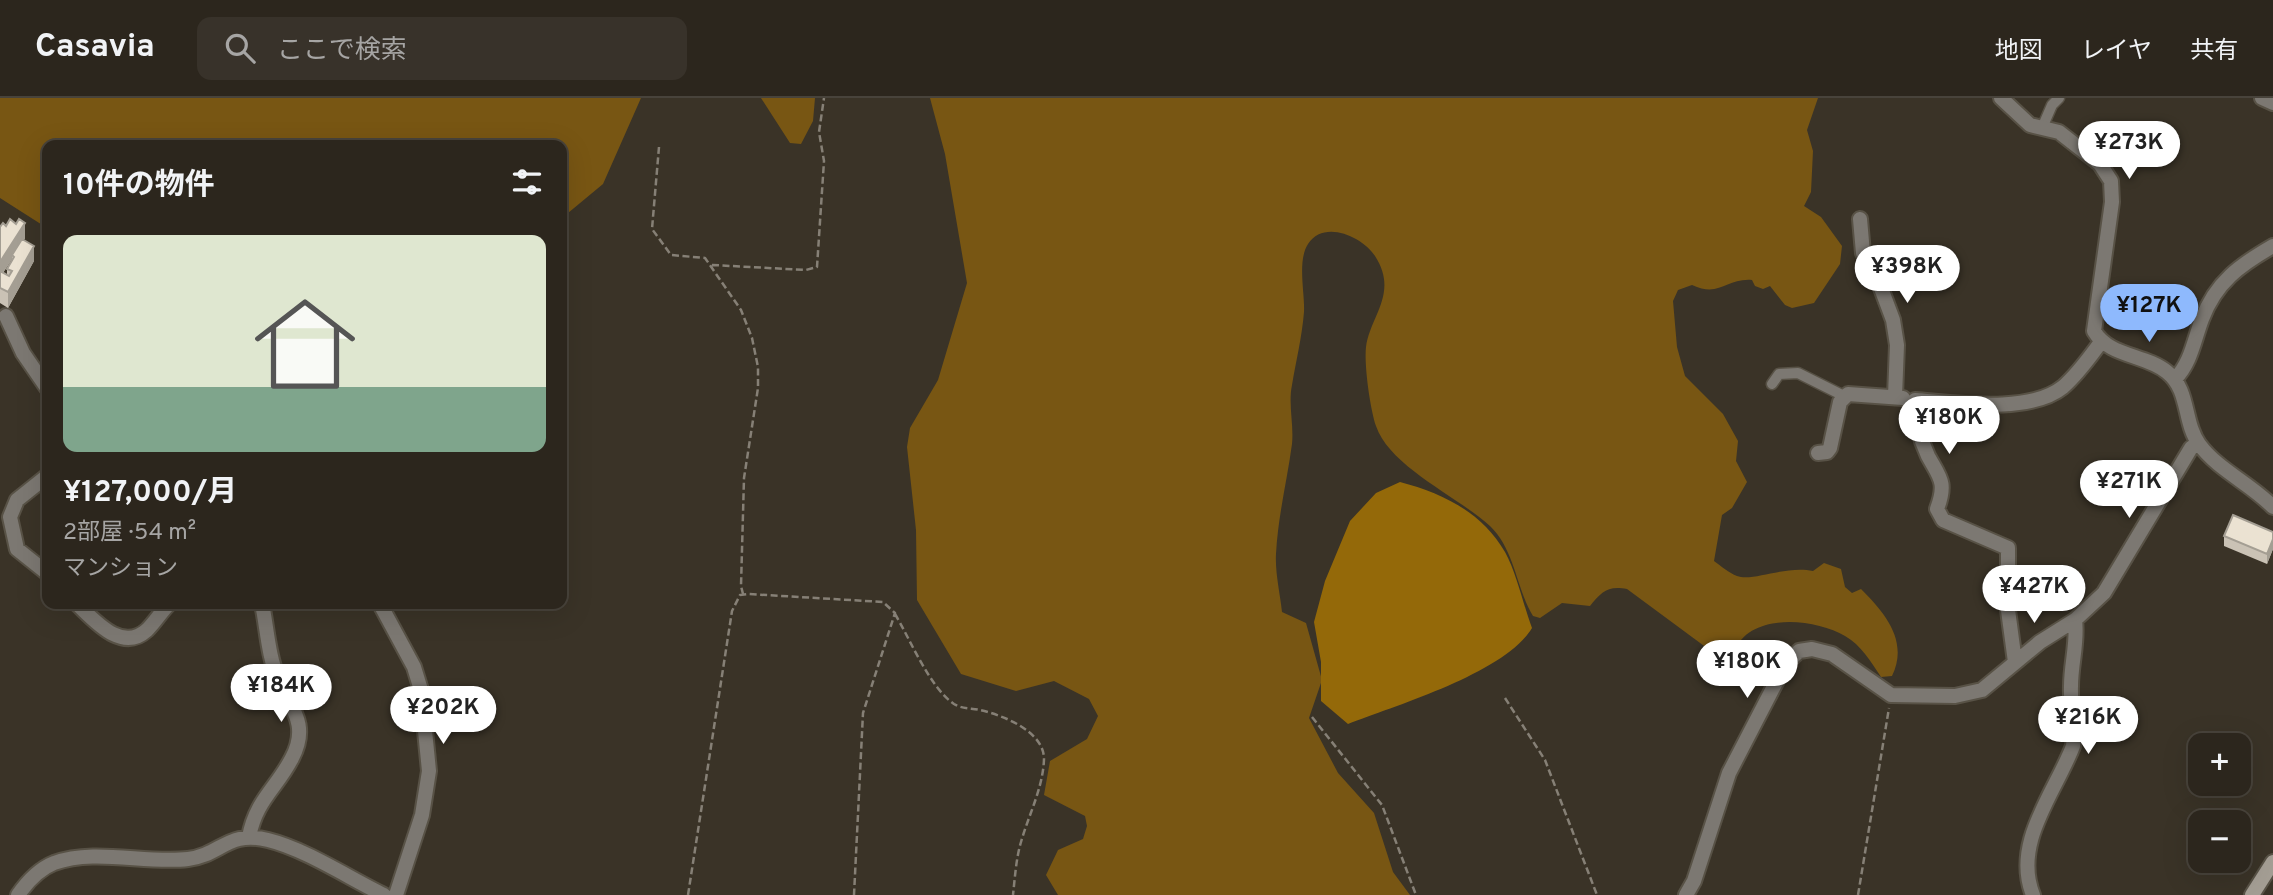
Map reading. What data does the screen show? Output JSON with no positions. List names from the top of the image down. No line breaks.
{"page":{"header":"Casavia","search":"ここで検索","nav":["地図","レイヤ","共有"],"price":["¥273K","¥398K","¥127K","¥180K","¥271K","¥427K","¥180K","¥184K","¥202K","¥216K"],"heading":"10件の物件","list":[{"name":"¥127,000/月","note":"2部屋 · 54 m² · マンション"}],"map_buttons":["+","−"]}}
